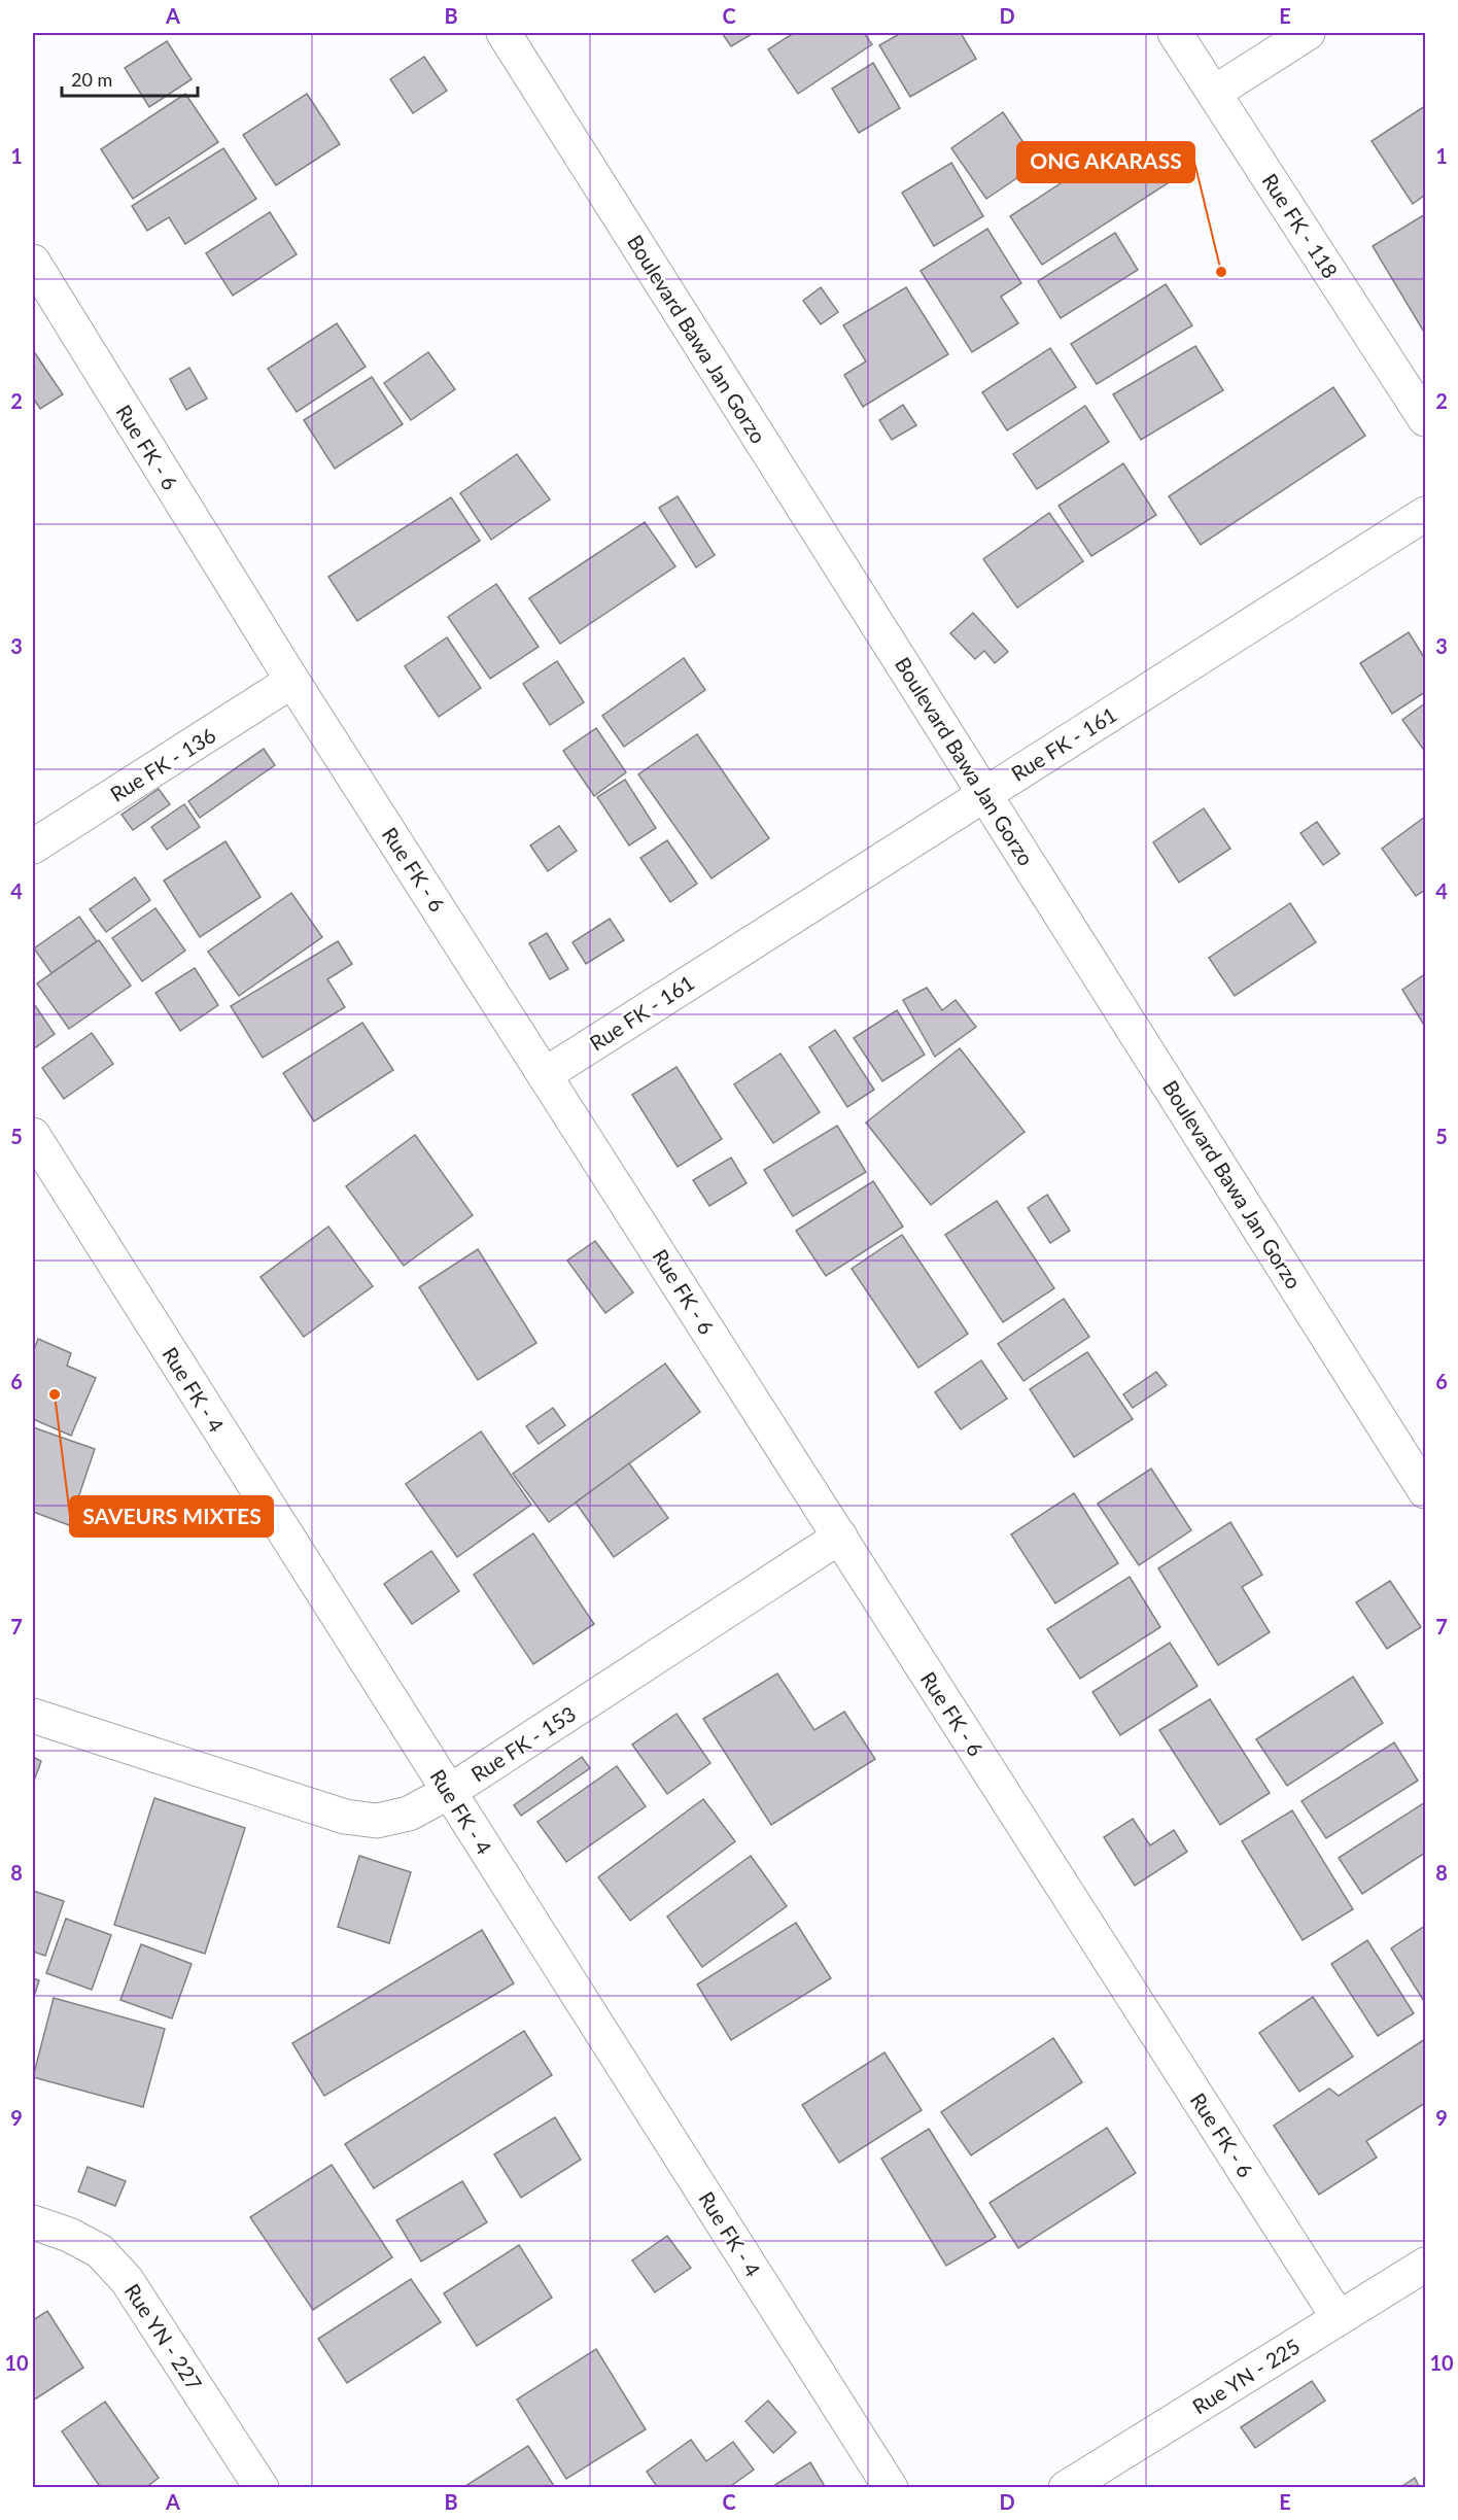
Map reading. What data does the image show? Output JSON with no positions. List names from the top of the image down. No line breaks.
{"streets":{"street":["Rue FK - 118","Boulevard Bawa Jan Gorzo","Rue FK - 6","Rue FK - 161","Rue FK - 136","Rue FK - 4","Rue FK - 153","Rue YN - 227","Rue YN - 225"]},"crossings":[["Boulevard Bawa Jan Gorzo","Rue FK - 161"],["Rue FK - 6","Rue FK - 161"],["Rue FK - 6","Rue FK - 136"],["Rue FK - 6","Rue FK - 153"],["Rue FK - 6","Rue YN - 225"],["Rue FK - 4","Rue FK - 153"]],"places":["ONG AKARASS","SAVEURS MIXTES"],"scale_bar":"20 m","grid":{"columns":["A","B","C","D","E"],"rows":["1","2","3","4","5","6","7","8","9","10"]}}
